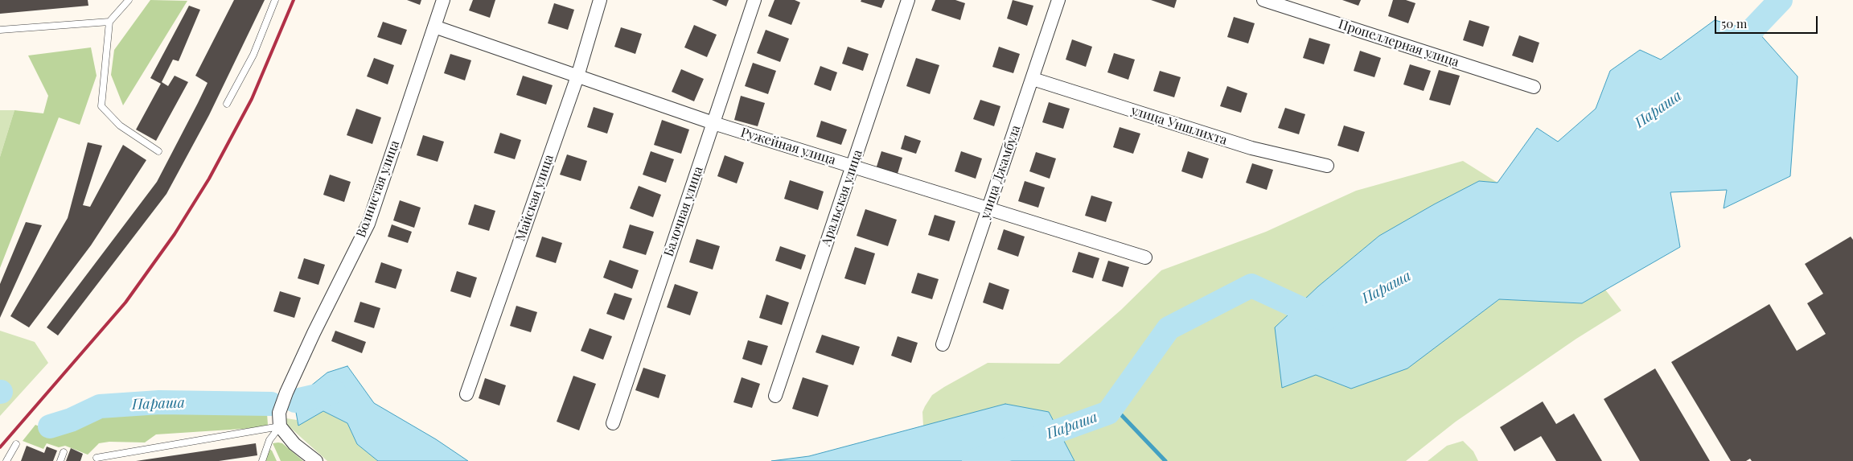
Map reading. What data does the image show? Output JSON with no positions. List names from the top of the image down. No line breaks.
{"streets":{"street":["Пропеллерная улица","улица Уншлихта","Ружейная улица","улица Джамбула","Волнистая улица","Майская улица","Аральская улица","Балочная улица"]},"crossings":[["улица Уншлихта","улица Джамбула"],["Ружейная улица","улица Джамбула"],["Ружейная улица","Волнистая улица"],["Ружейная улица","Майская улица"],["Ружейная улица","Аральская улица"],["Ружейная улица","Балочная улица"]],"water":["Параша"],"scale_bar":"50 m"}
